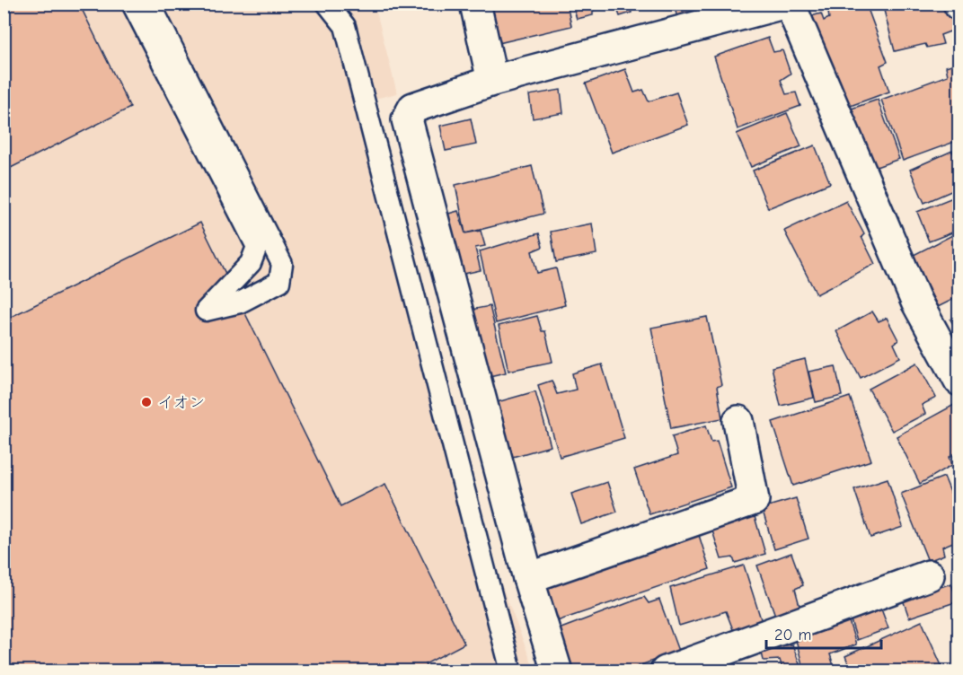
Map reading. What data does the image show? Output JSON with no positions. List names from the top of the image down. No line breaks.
{"places":["イオン"],"scale_bar":"20 m"}
